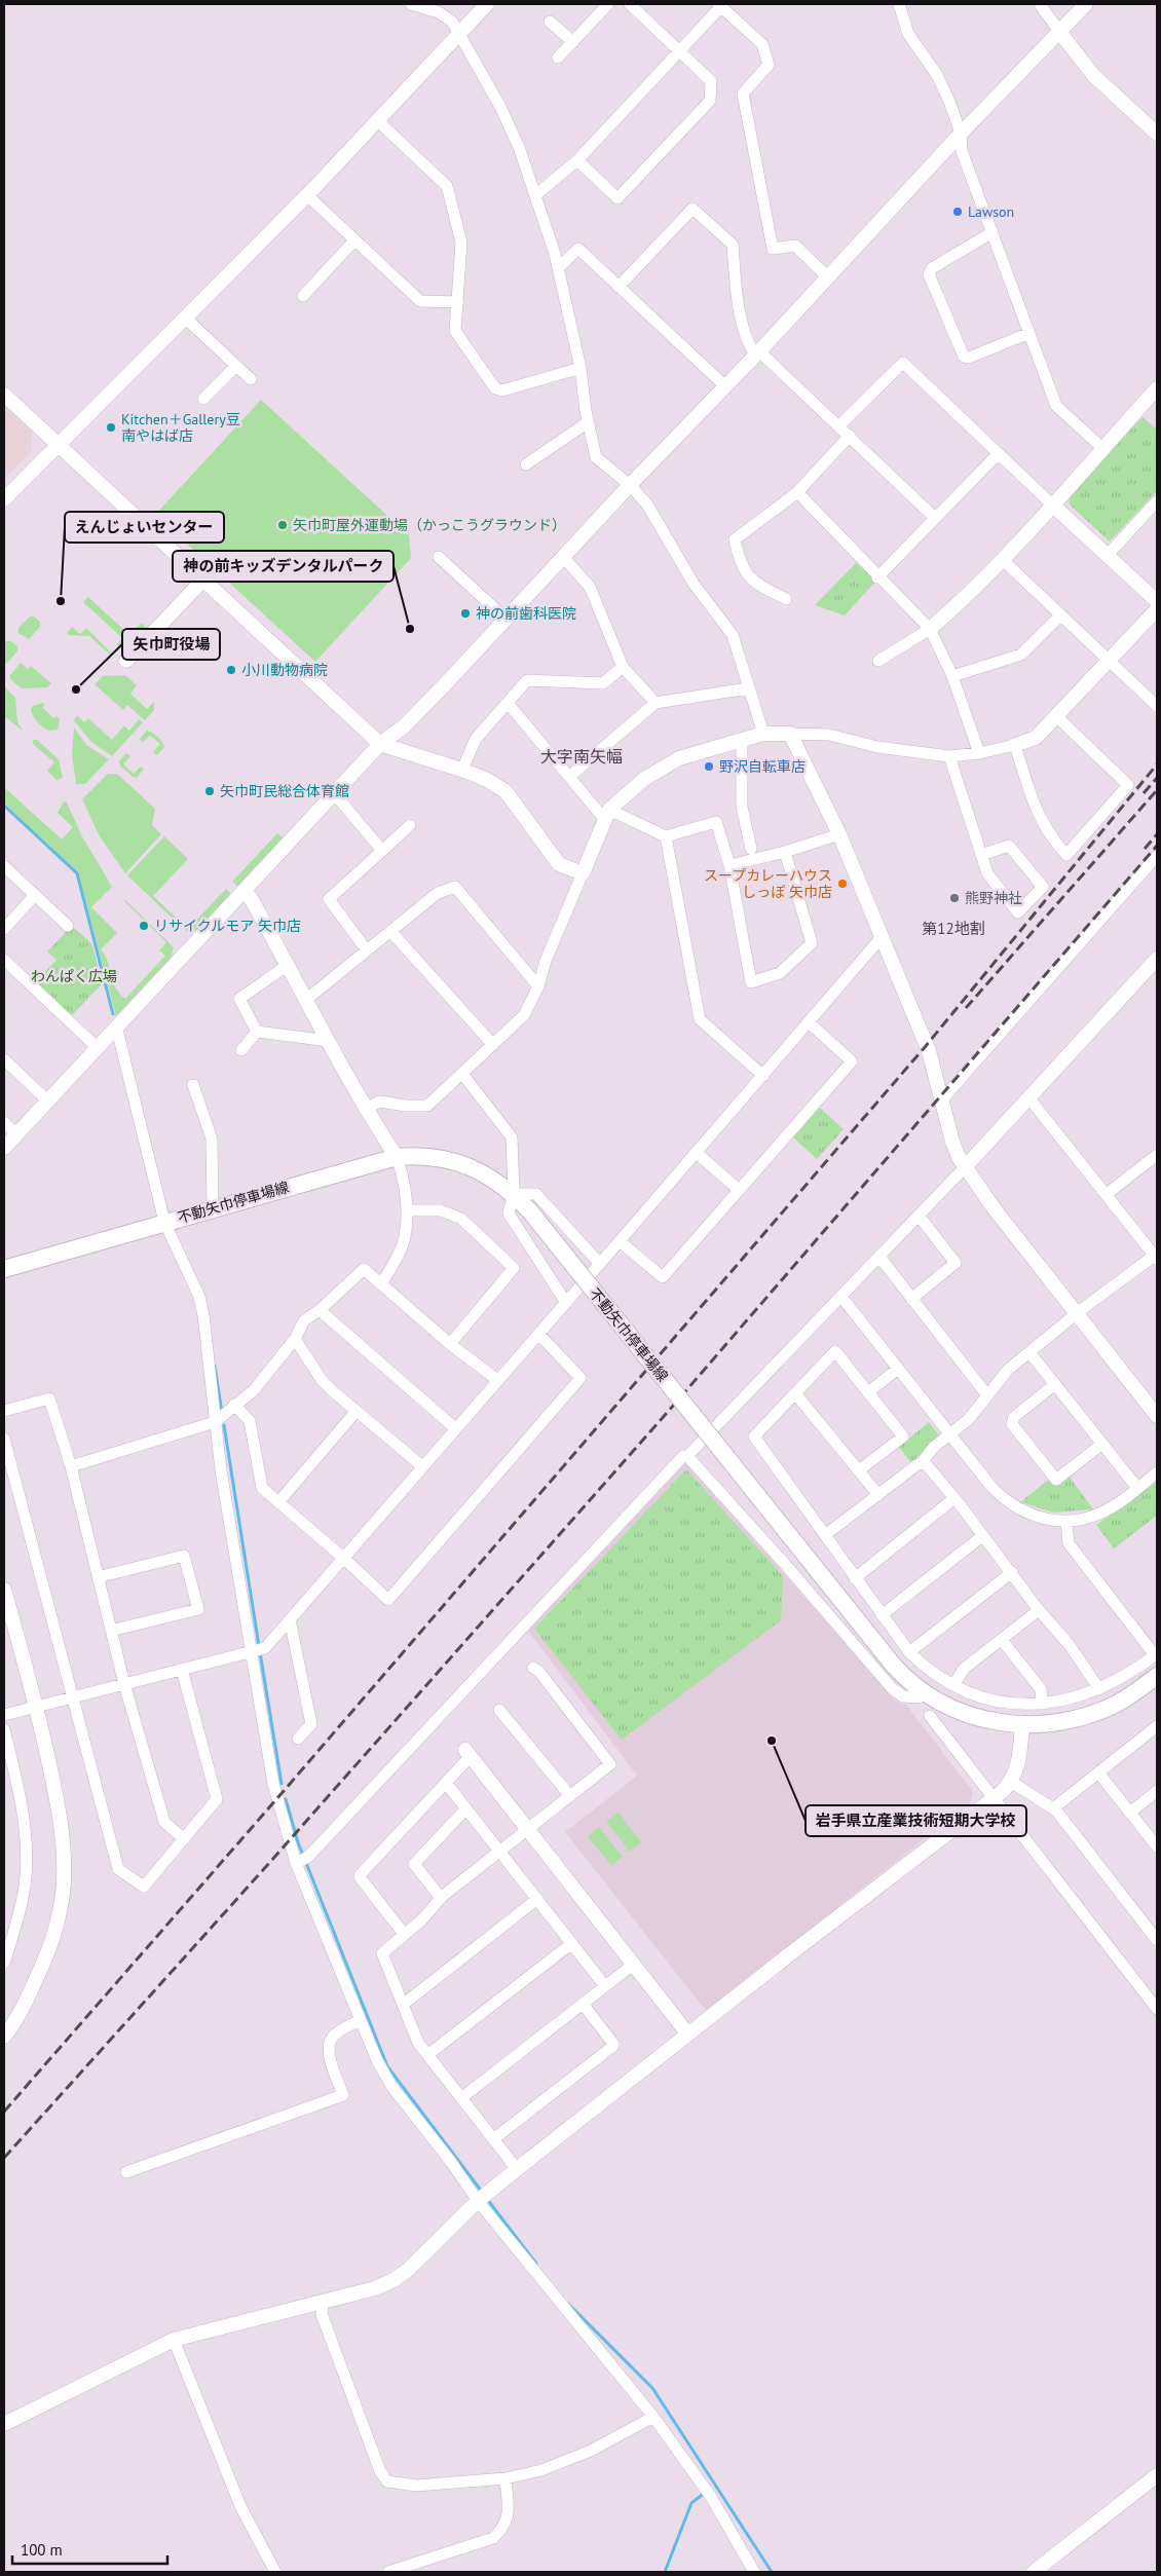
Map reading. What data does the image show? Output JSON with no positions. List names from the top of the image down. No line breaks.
{"streets":{"main road":["不動矢巾停車場線"]},"districts":["大字南矢幅","第12地割"],"parks":["わんぱく広場"],"places":["Lawson","Kitchen＋Gallery豆 南やはば店","矢巾町屋外運動場（かっこうグラウンド）","えんじょいセンター","神の前歯科医院","神の前キッズデンタルパーク","小川動物病院","矢巾町役場","野沢自転車店","矢巾町民総合体育館","スープカレーハウス しっぽ 矢巾店","熊野神社","リサイクルモア 矢巾店","岩手県立産業技術短期大学校"],"scale_bar":"100 m"}
